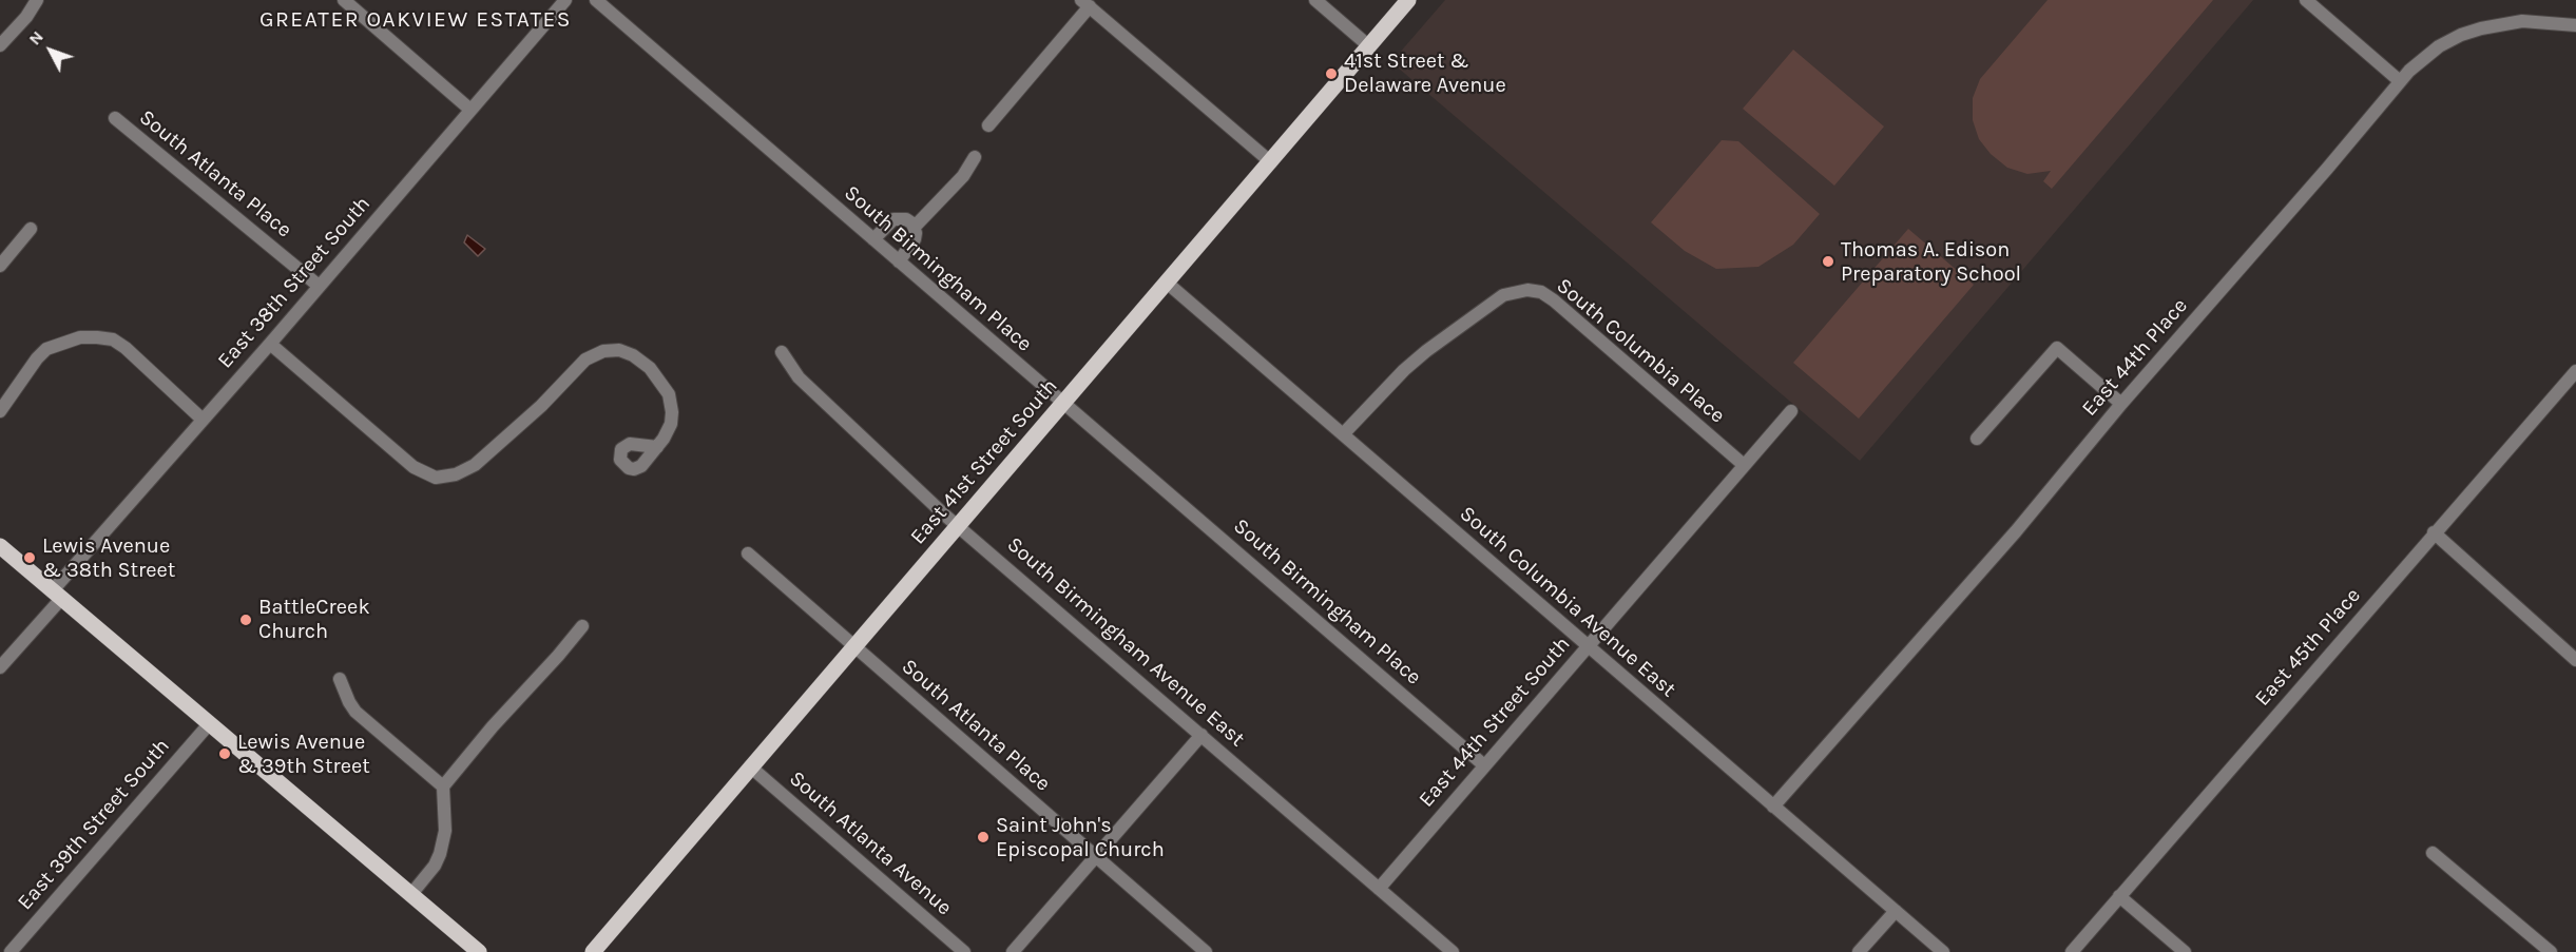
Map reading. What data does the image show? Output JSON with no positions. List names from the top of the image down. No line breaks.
{"streets":{"main road":["East 41st Street South"],"street":["South Atlanta Place","South Birmingham Place","East 38th Street South","South Columbia Place","East 44th Place","South Columbia Avenue East","South Birmingham Avenue East","East 45th Place","East 44th Street South","East 39th Street South","South Atlanta Avenue"]},"crossings":[["South Atlanta Place","East 38th Street South"],["South Atlanta Place","East 41st Street South"],["South Birmingham Place","East 41st Street South"],["South Birmingham Place","East 44th Street South"],["South Columbia Place","South Columbia Avenue East"],["South Columbia Place","East 44th Street South"],["East 44th Place","South Columbia Avenue East"],["East 41st Street South","South Columbia Avenue East"],["East 41st Street South","South Birmingham Avenue East"],["East 41st Street South","South Atlanta Avenue"],["South Columbia Avenue East","East 44th Street South"],["South Birmingham Avenue East","East 44th Street South"]],"districts":["GREATER OAKVIEW ESTATES"],"places":["41st Street & Delaware Avenue","Thomas A. Edison Preparatory School","Lewis Avenue & 38th Street","BattleCreek Church","Lewis Avenue & 39th Street","Saint John's Episcopal Church"],"north":"top left"}
